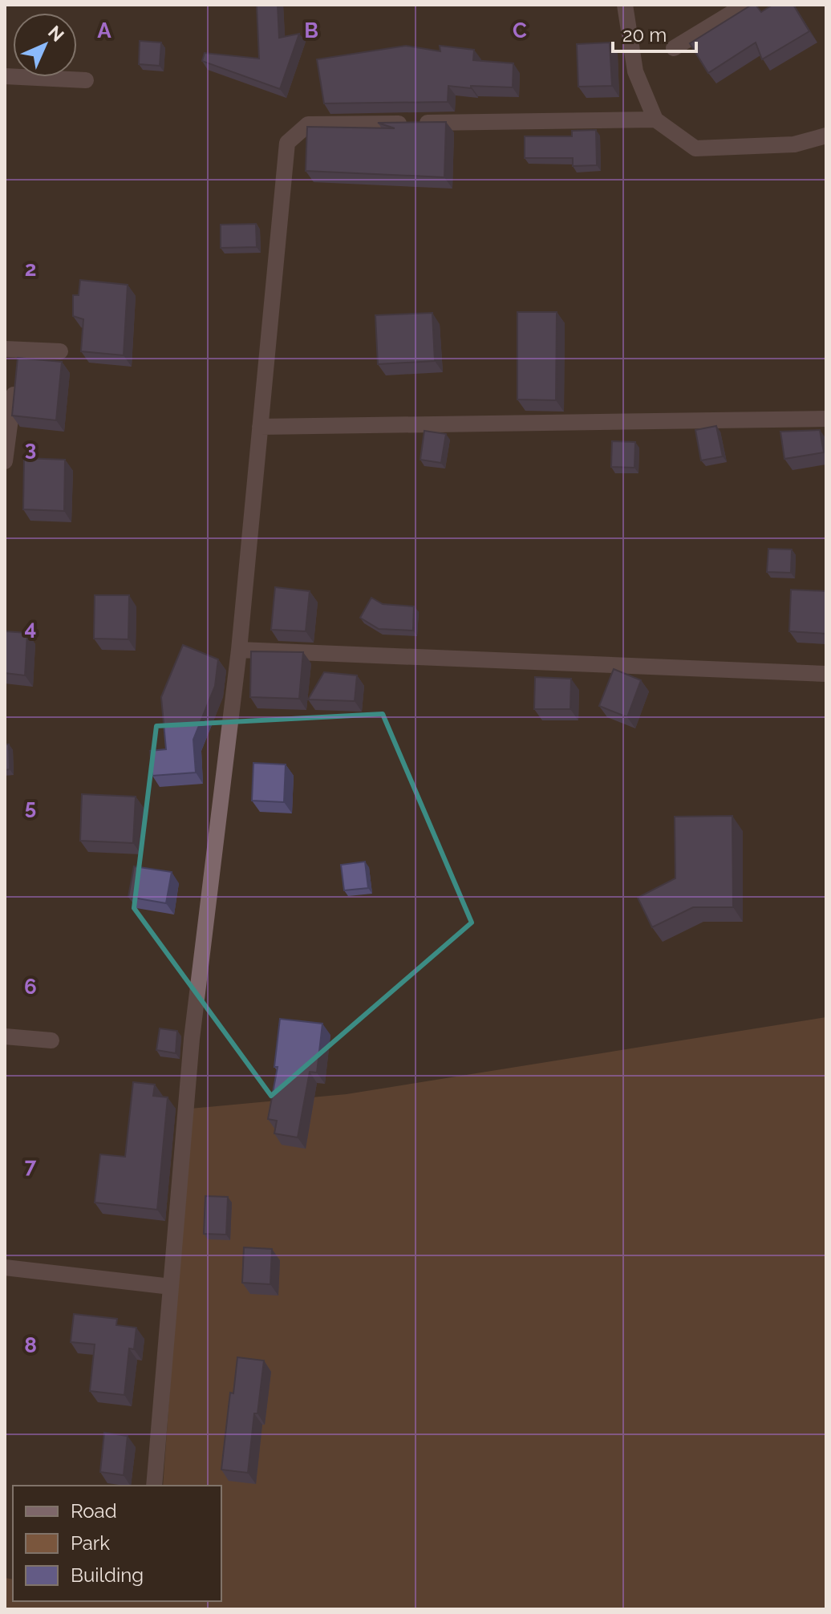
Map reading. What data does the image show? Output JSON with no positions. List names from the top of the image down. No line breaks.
{"legend":["Road","Park","Building"],"scale_bar":"20 m","north":"top right","grid":{"columns":["A","B","C"],"rows":["2","3","4","5","6","7","8"]}}
